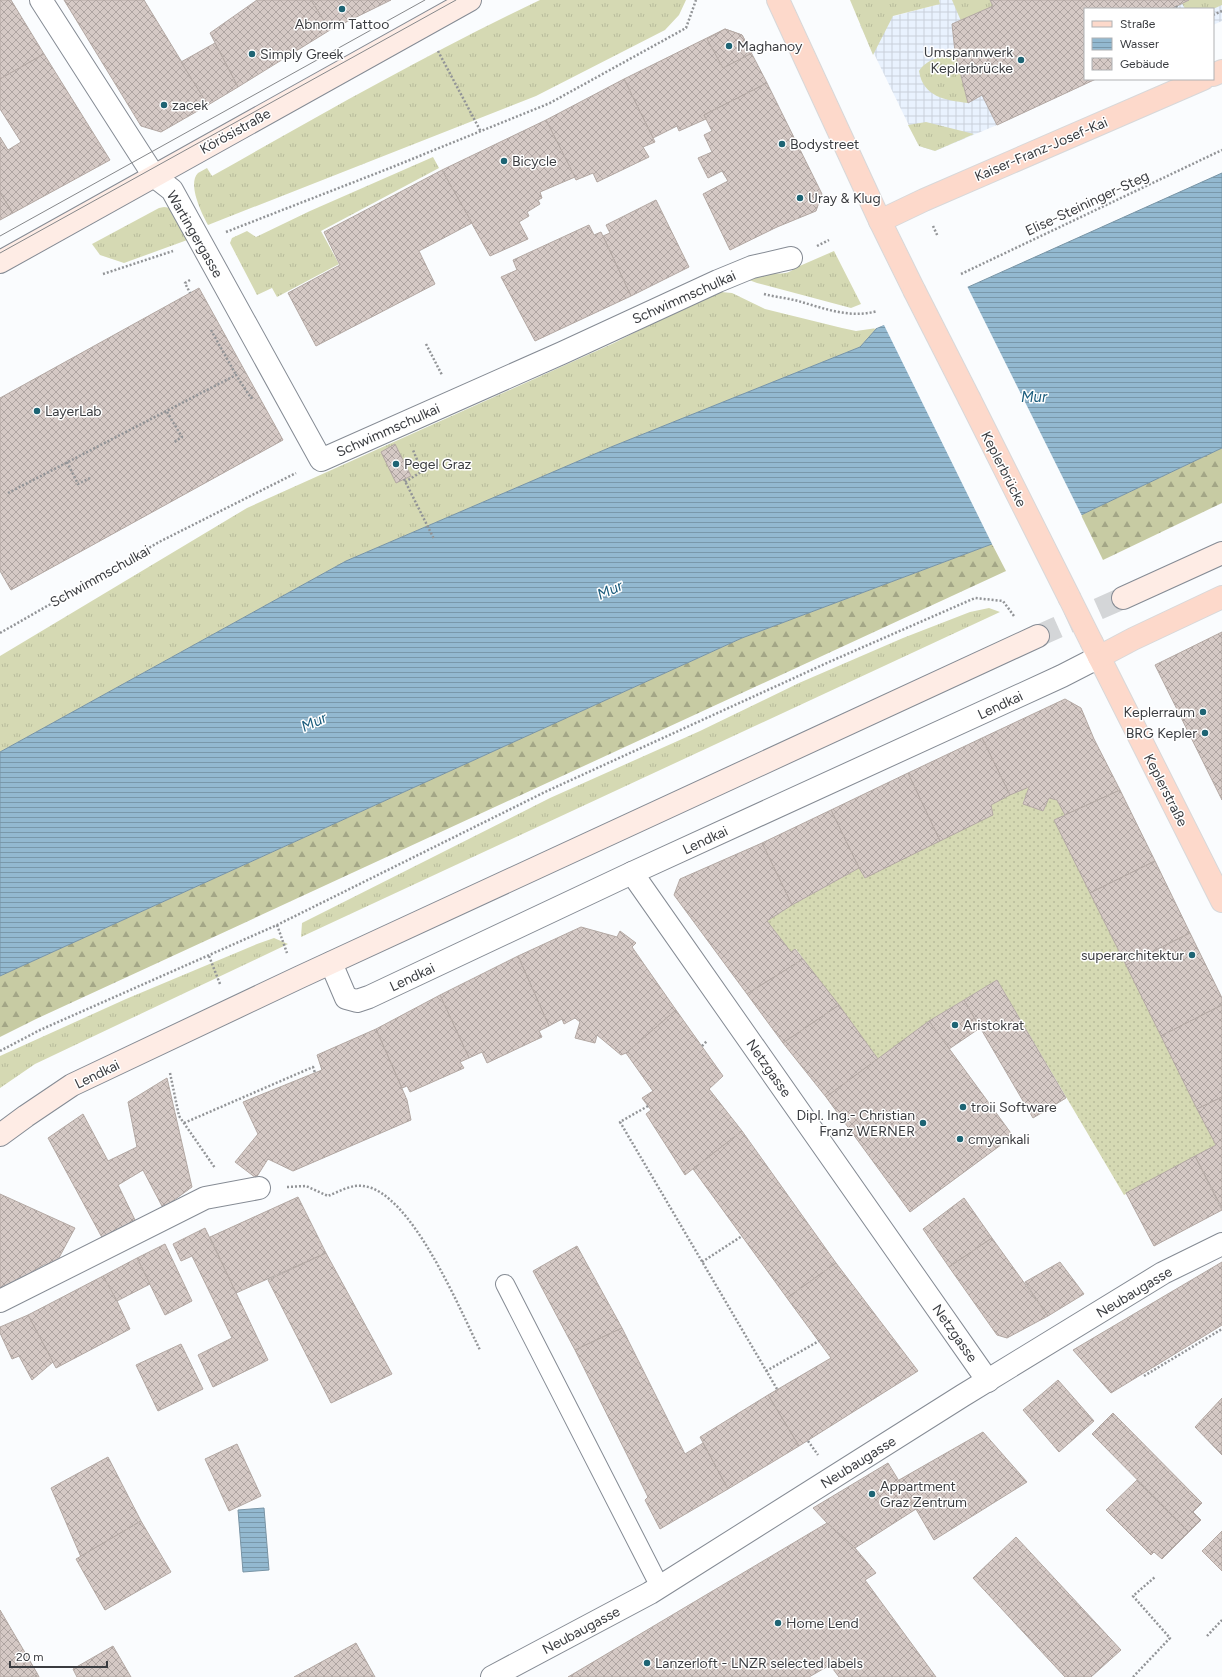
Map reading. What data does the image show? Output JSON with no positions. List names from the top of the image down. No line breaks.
{"streets":{"main road":["Körösistraße","Kaiser-Franz-Josef-Kai","Keplerbrücke","Lendkai","Keplerstraße"],"street":["Wartingergasse","Schwimmschulkai","Netzgasse","Neubaugasse"],"path":["Elise-Steininger-Steg"]},"crossings":[["Körösistraße","Wartingergasse"],["Kaiser-Franz-Josef-Kai","Keplerbrücke"],["Wartingergasse","Schwimmschulkai"],["Keplerbrücke","Lendkai"],["Keplerbrücke","Keplerstraße"],["Lendkai","Keplerstraße"],["Lendkai","Netzgasse"],["Netzgasse","Neubaugasse"]],"water":["Mur"],"places":["Abnorm Tattoo","Maghanoy","Simply Greek","Umspannwerk Keplerbrücke","zacek","Bodystreet","Bicycle","Uray & Klug","LayerLab","Pegel Graz","Keplerraum","BRG Kepler","superarchitektur","Aristokrat","troii Software","Dipl. Ing.- Christian Franz WERNER","cmyankali","Appartment Graz Zentrum","Home Lend","Lanzerloft - LNZR selected labels"],"legend":["Straße","Wasser","Gebäude"],"scale_bar":"20 m"}
